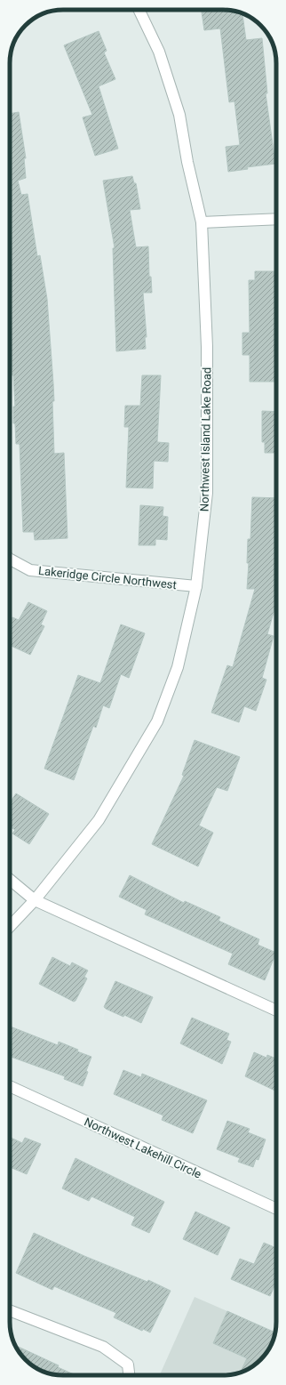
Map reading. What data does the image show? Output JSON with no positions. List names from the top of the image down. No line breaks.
{"streets":{"street":["Northwest Island Lake Road","Lakeridge Circle Northwest","Northwest Lakehill Circle"]},"crossings":[["Northwest Island Lake Road","Lakeridge Circle Northwest"]]}
